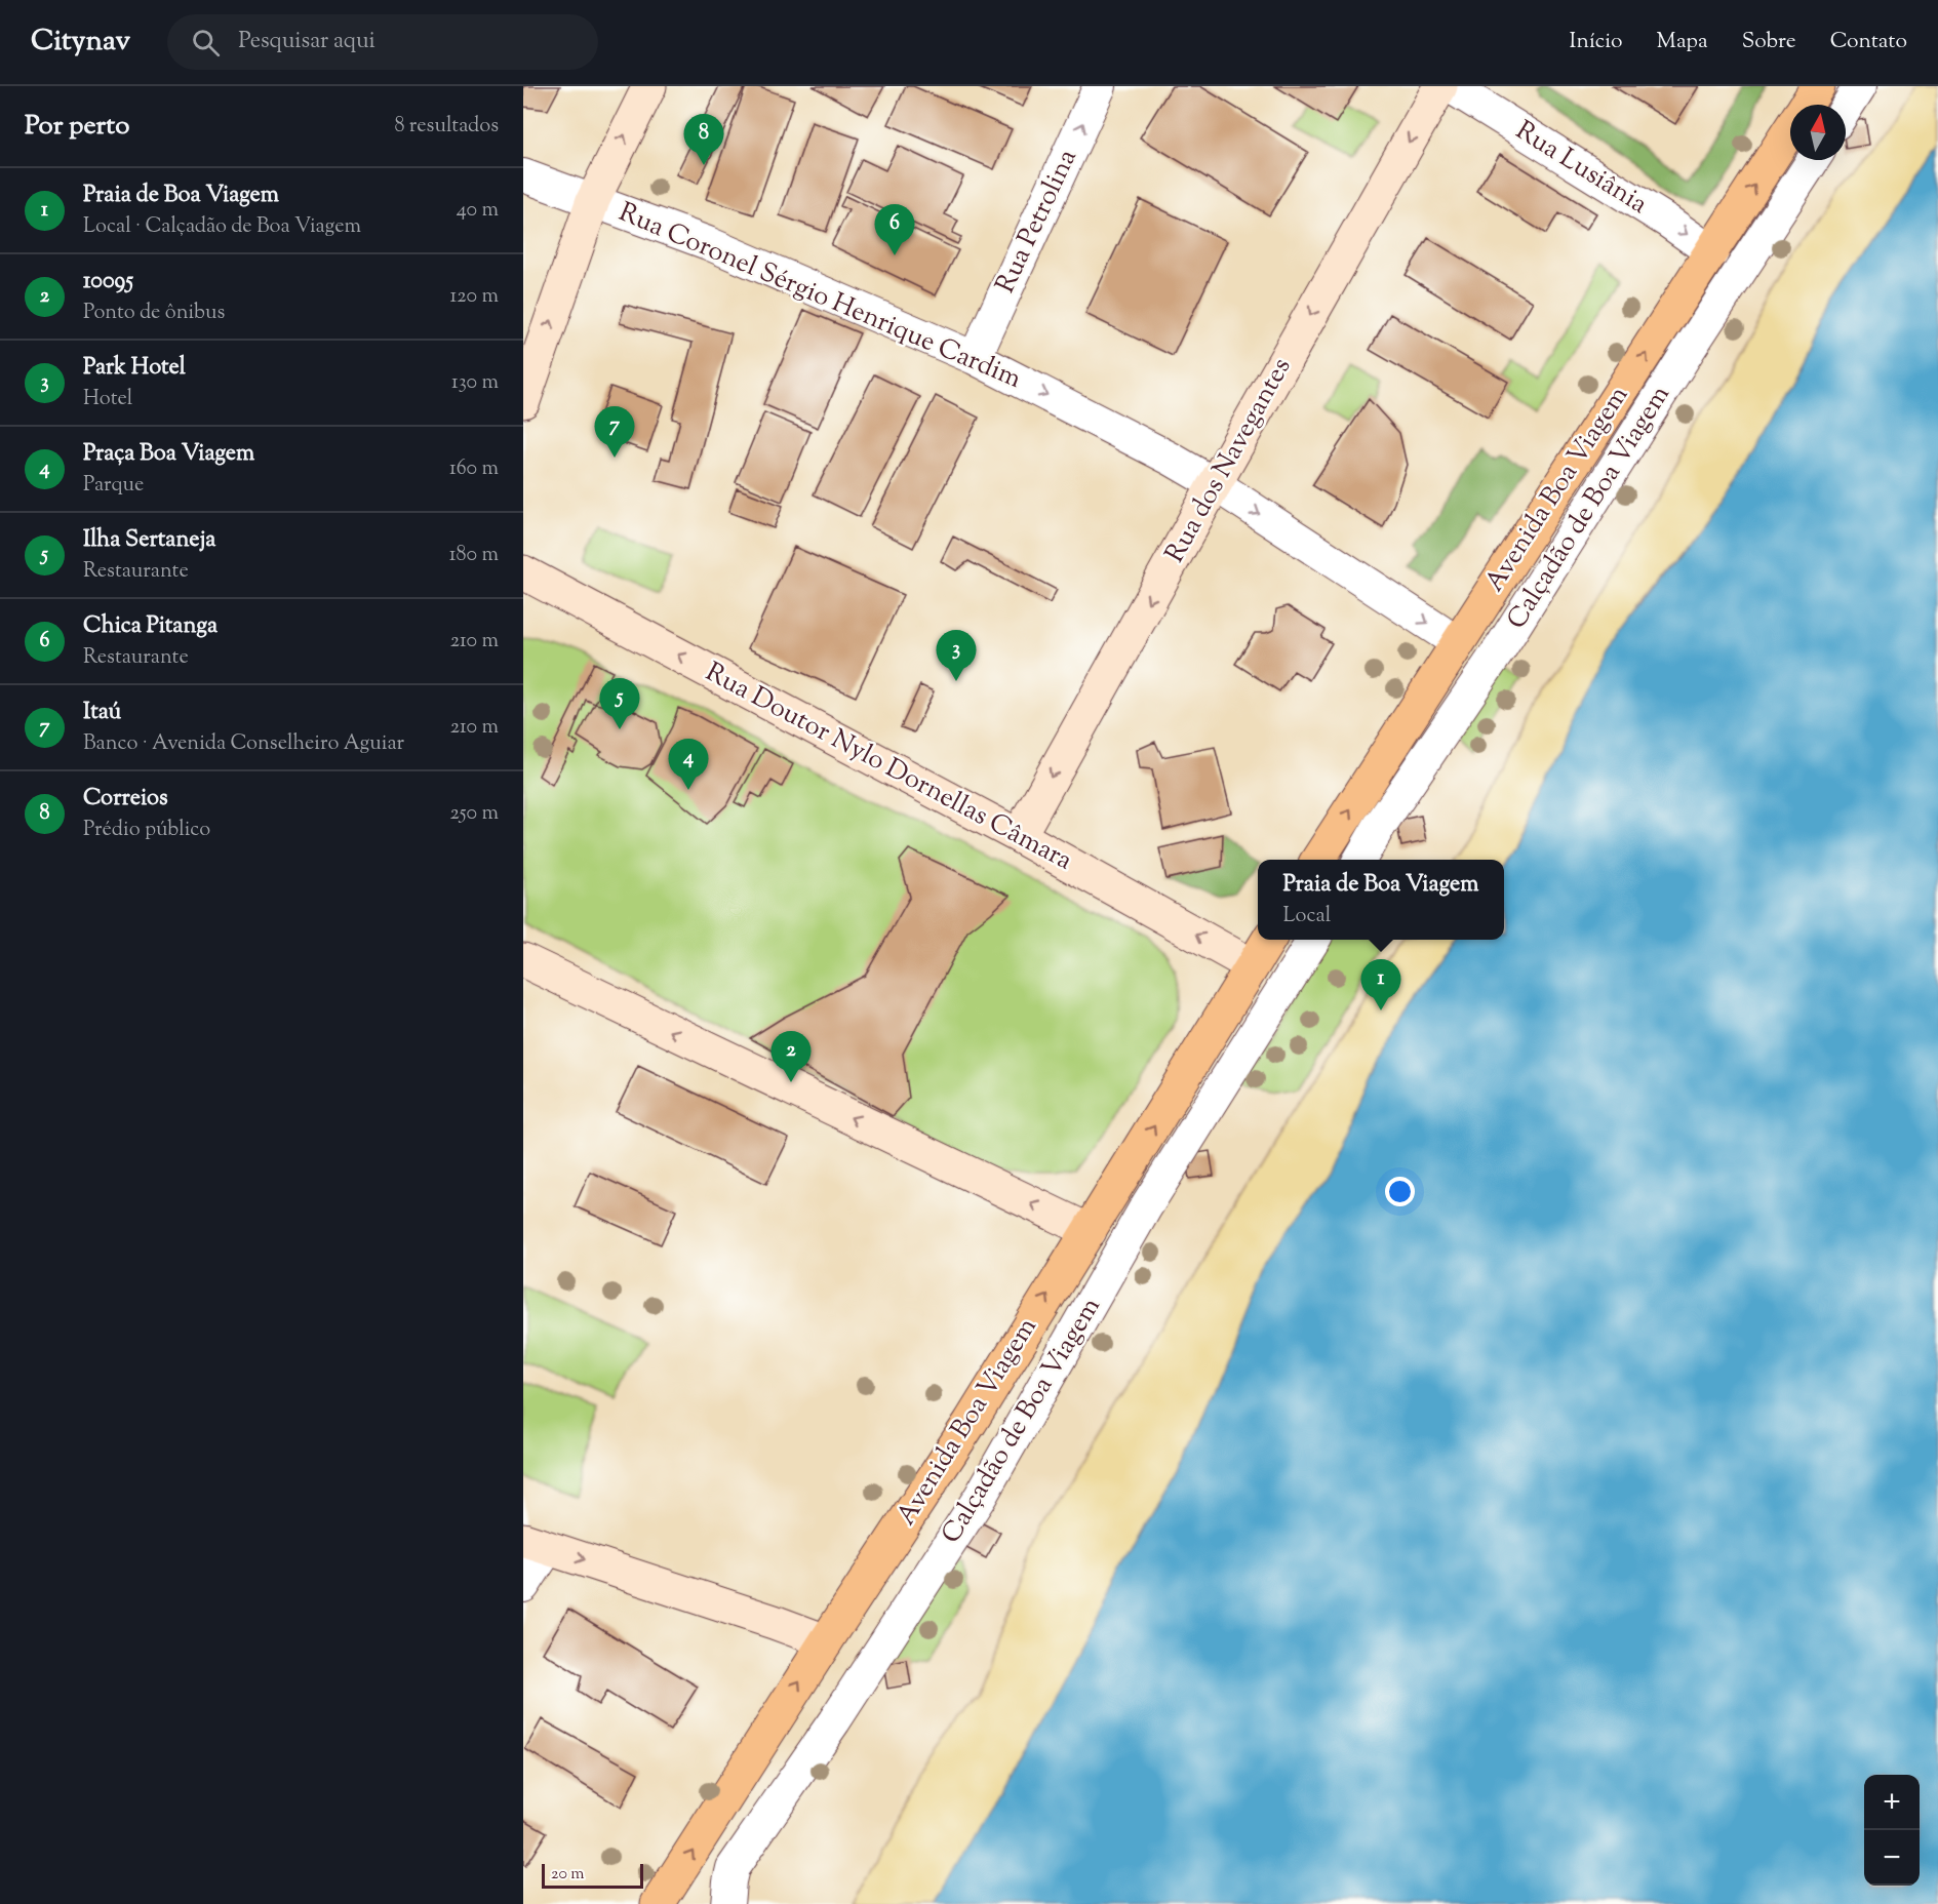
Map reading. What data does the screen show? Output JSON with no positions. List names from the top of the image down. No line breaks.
{"streets":{"main road":["Rua dos Navegantes","Avenida Boa Viagem","Rua Doutor Nylo Dornellas Câmara"],"street":["Rua Lusiânia","Rua Petrolina","Rua Coronel Sérgio Henrique Cardim","Calçadão de Boa Viagem"]},"crossings":[["Rua Lusiânia","Avenida Boa Viagem"],["Rua Petrolina","Rua Coronel Sérgio Henrique Cardim"],["Rua Coronel Sérgio Henrique Cardim","Rua dos Navegantes"],["Rua Coronel Sérgio Henrique Cardim","Avenida Boa Viagem"],["Rua dos Navegantes","Rua Doutor Nylo Dornellas Câmara"],["Avenida Boa Viagem","Rua Doutor Nylo Dornellas Câmara"]],"one_way":["Rua Lusiânia","Rua Petrolina","Rua Coronel Sérgio Henrique Cardim","Rua dos Navegantes","Avenida Boa Viagem","Rua Doutor Nylo Dornellas Câmara"],"scale_bar":"20 m","north":"top","page":{"header":"Citynav","search":"Pesquisar aqui","nav":["Início","Mapa","Sobre","Contato"],"heading":["Por perto","8 resultados"],"pins":["8","6","7","3","5","4","1","2"],"list":[{"mark":"1","name":"Praia de Boa Viagem","note":"Local · Calçadão de Boa Viagem","value":"40 m"},{"mark":"2","name":"10095","note":"Ponto de ônibus","value":"120 m"},{"mark":"3","name":"Park Hotel","note":"Hotel","value":"130 m"},{"mark":"4","name":"Praça Boa Viagem","note":"Parque","value":"160 m"},{"mark":"5","name":"Ilha Sertaneja","note":"Restaurante","value":"180 m"},{"mark":"6","name":"Chica Pitanga","note":"Restaurante","value":"210 m"},{"mark":"7","name":"Itaú","note":"Banco · Avenida Conselheiro Aguiar","value":"210 m"},{"mark":"8","name":"Correios","note":"Prédio público","value":"250 m"}],"popup":["Praia de Boa Viagem","Local"],"map_buttons":["+","−"],"scale":"20 m"}}
